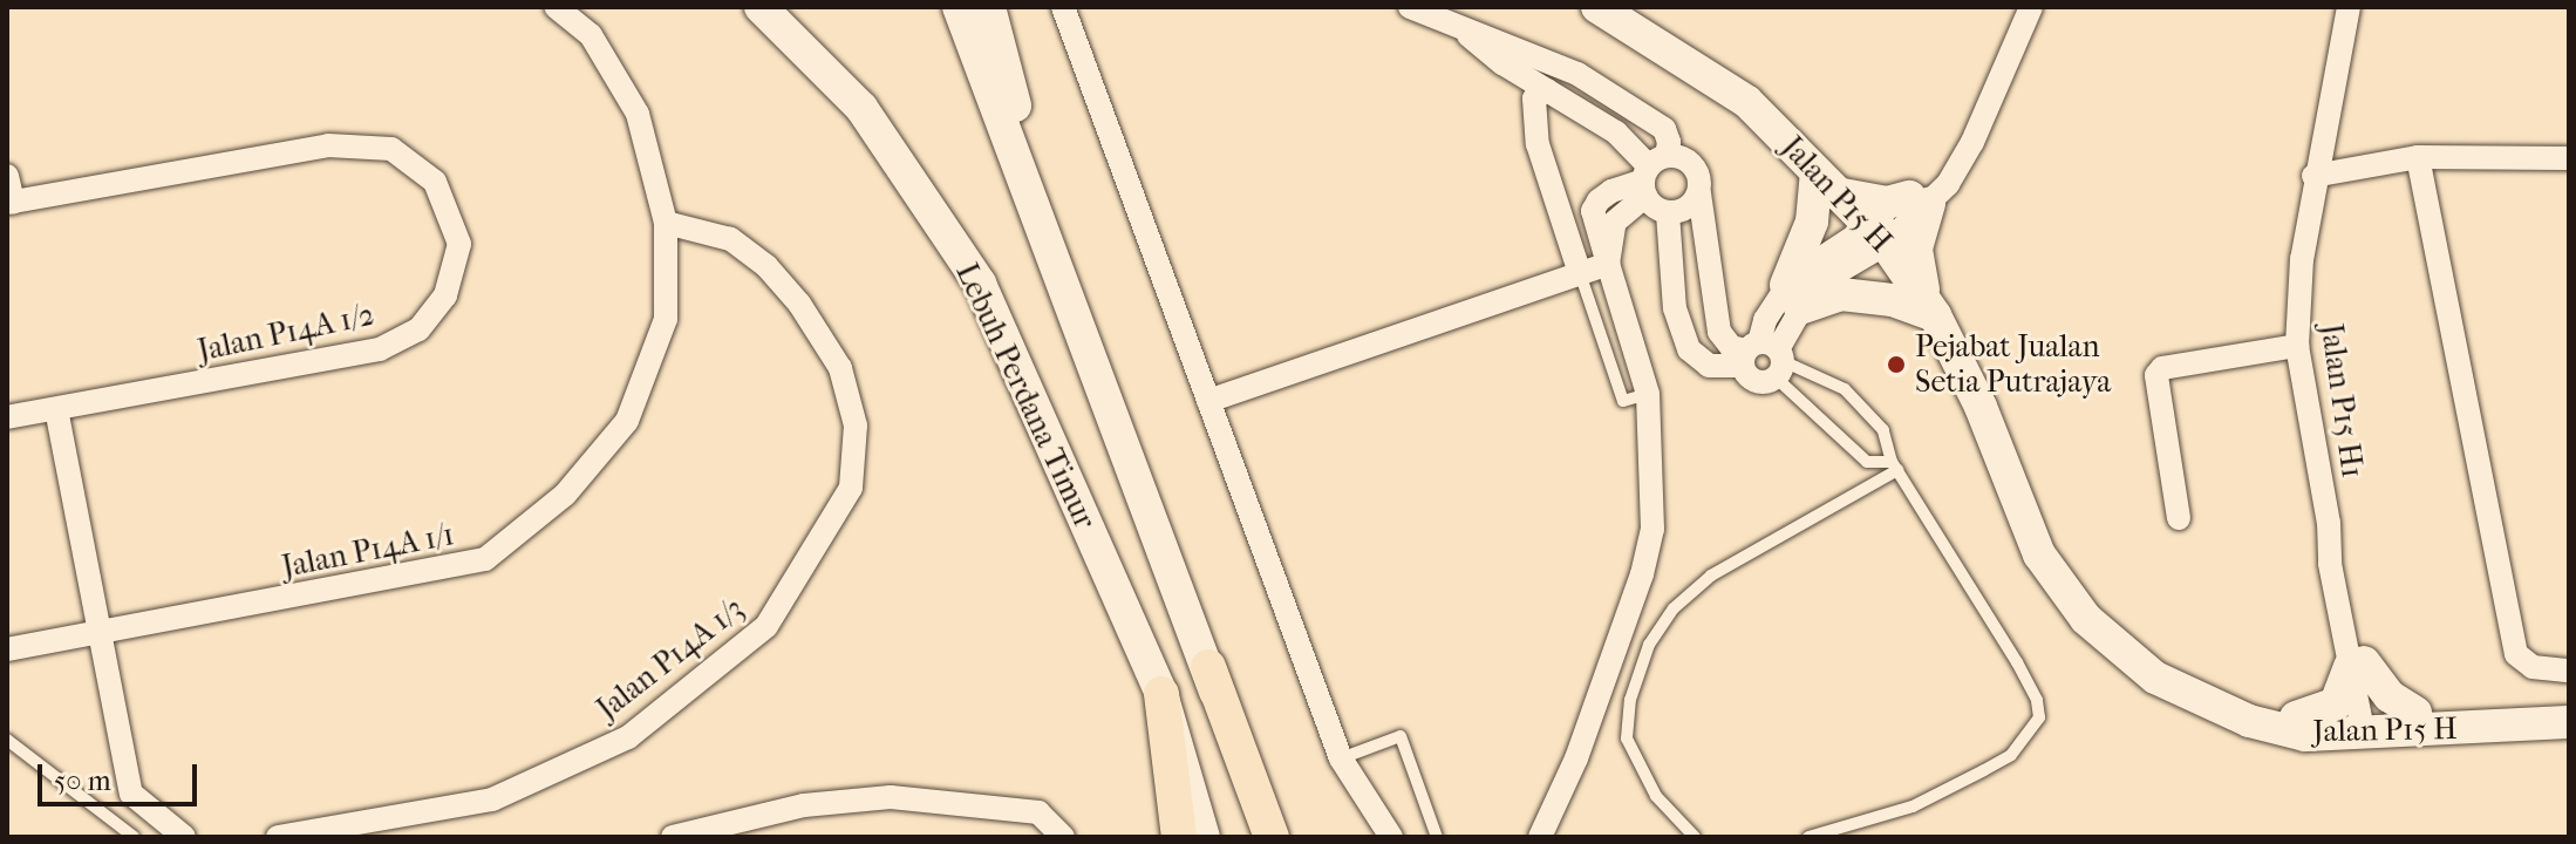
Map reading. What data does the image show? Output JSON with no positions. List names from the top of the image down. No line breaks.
{"streets":{"street":["Jalan P15 H","Jalan P14A 1/2","Lebuh Perdana Timur","Jalan P15 H1","Jalan P14A 1/1","Jalan P14A 1/3"]},"crossings":[["Jalan P15 H","Jalan P15 H1"],["Jalan P14A 1/1","Jalan P14A 1/3"]],"places":["Pejabat Jualan Setia Putrajaya"],"scale_bar":"50 m"}
